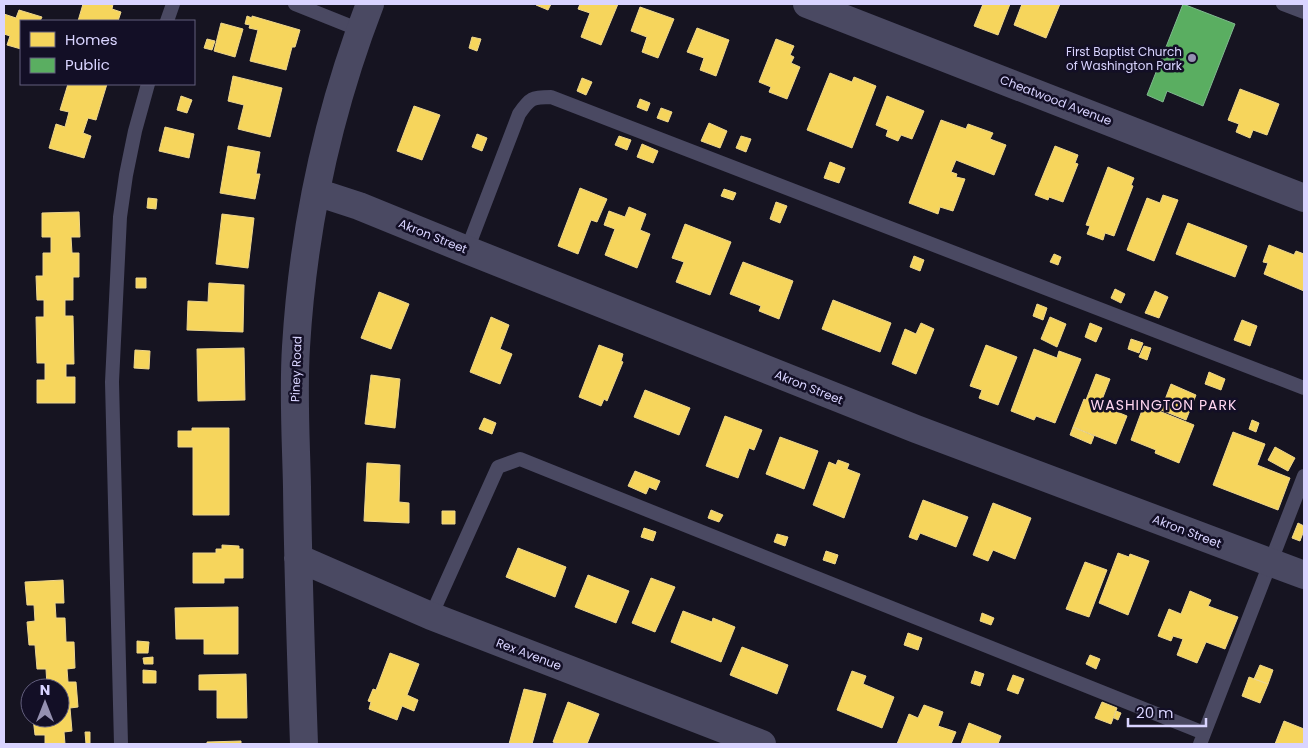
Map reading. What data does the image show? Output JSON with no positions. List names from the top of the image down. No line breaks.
{"streets":{"street":["Cheatwood Avenue","Akron Street","Piney Road","Rex Avenue"]},"crossings":[["Akron Street","Piney Road"],["Piney Road","Rex Avenue"]],"districts":["WASHINGTON PARK"],"places":["First Baptist Church of Washington Park"],"legend":["Homes","Public"],"scale_bar":"20 m","north":"top"}
